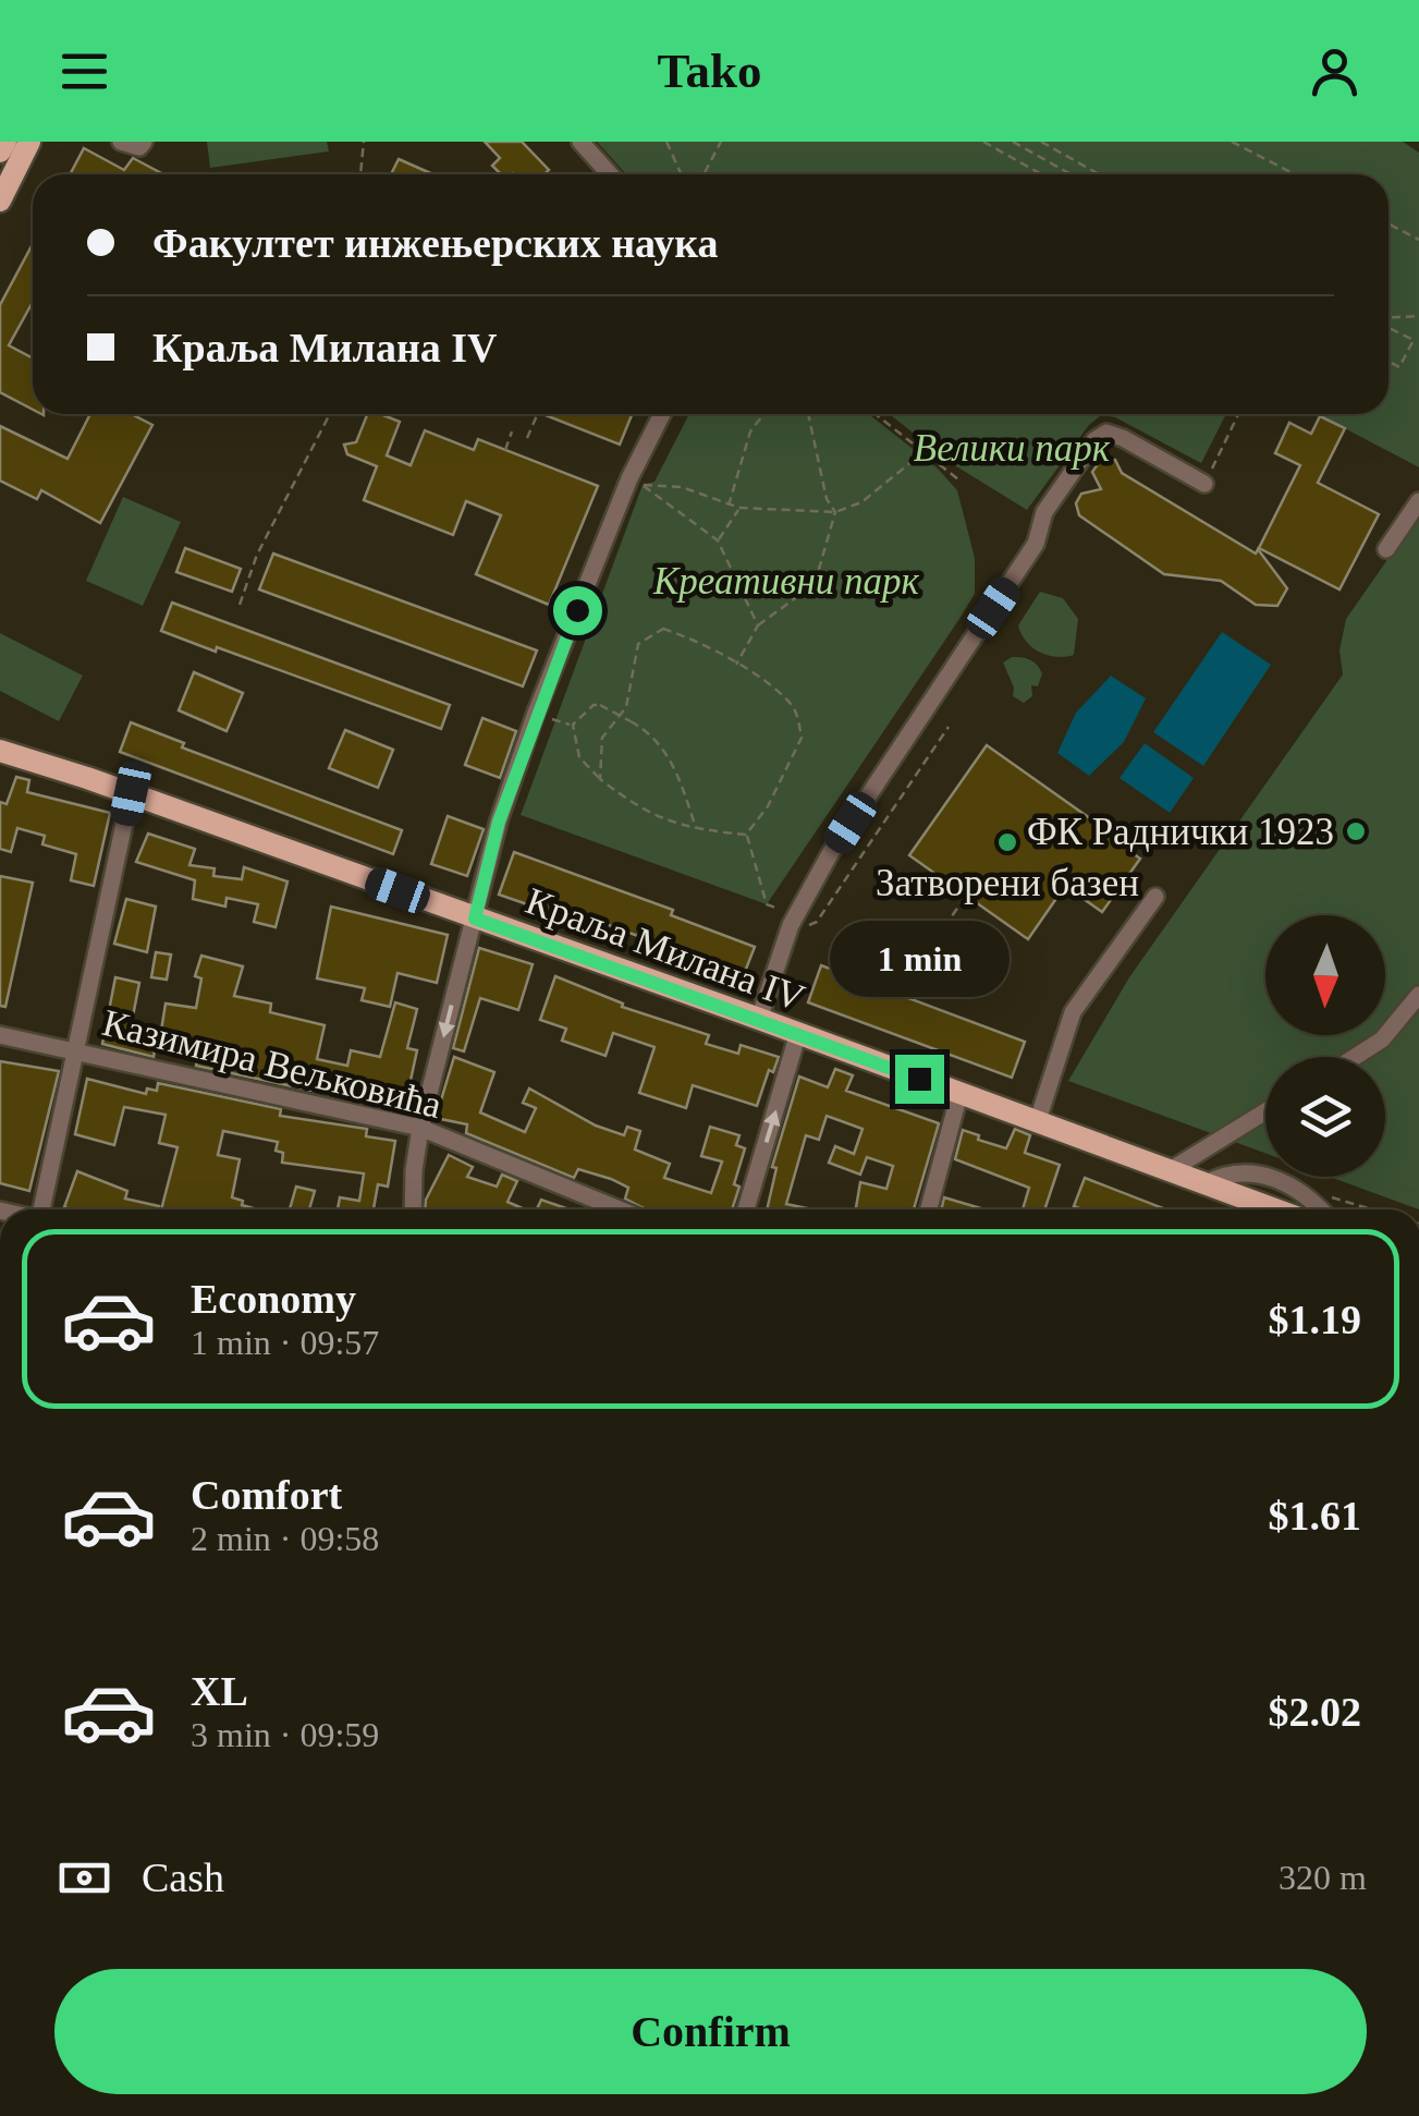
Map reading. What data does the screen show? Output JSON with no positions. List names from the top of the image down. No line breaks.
{"streets":{"main road":["Краља Милана IV"],"street":["Казимира Вељковића"]},"parks":["Велики парк","Креативни парк"],"places":["ФК Раднички 1923","Затворени базен"],"north":"bottom","page":{"header":"Tako","banner":["Факултет инжењерских наука","Краља Милана IV"],"bubble":"1 min","list":[{"name":"Economy","note":"1 min · 09:57","value":"$1.19"},{"name":"Comfort","note":"2 min · 09:58","value":"$1.61"},{"name":"XL","note":"3 min · 09:59","value":"$2.02"}],"pay":["Cash","320 m"],"buttons":"Confirm"}}
